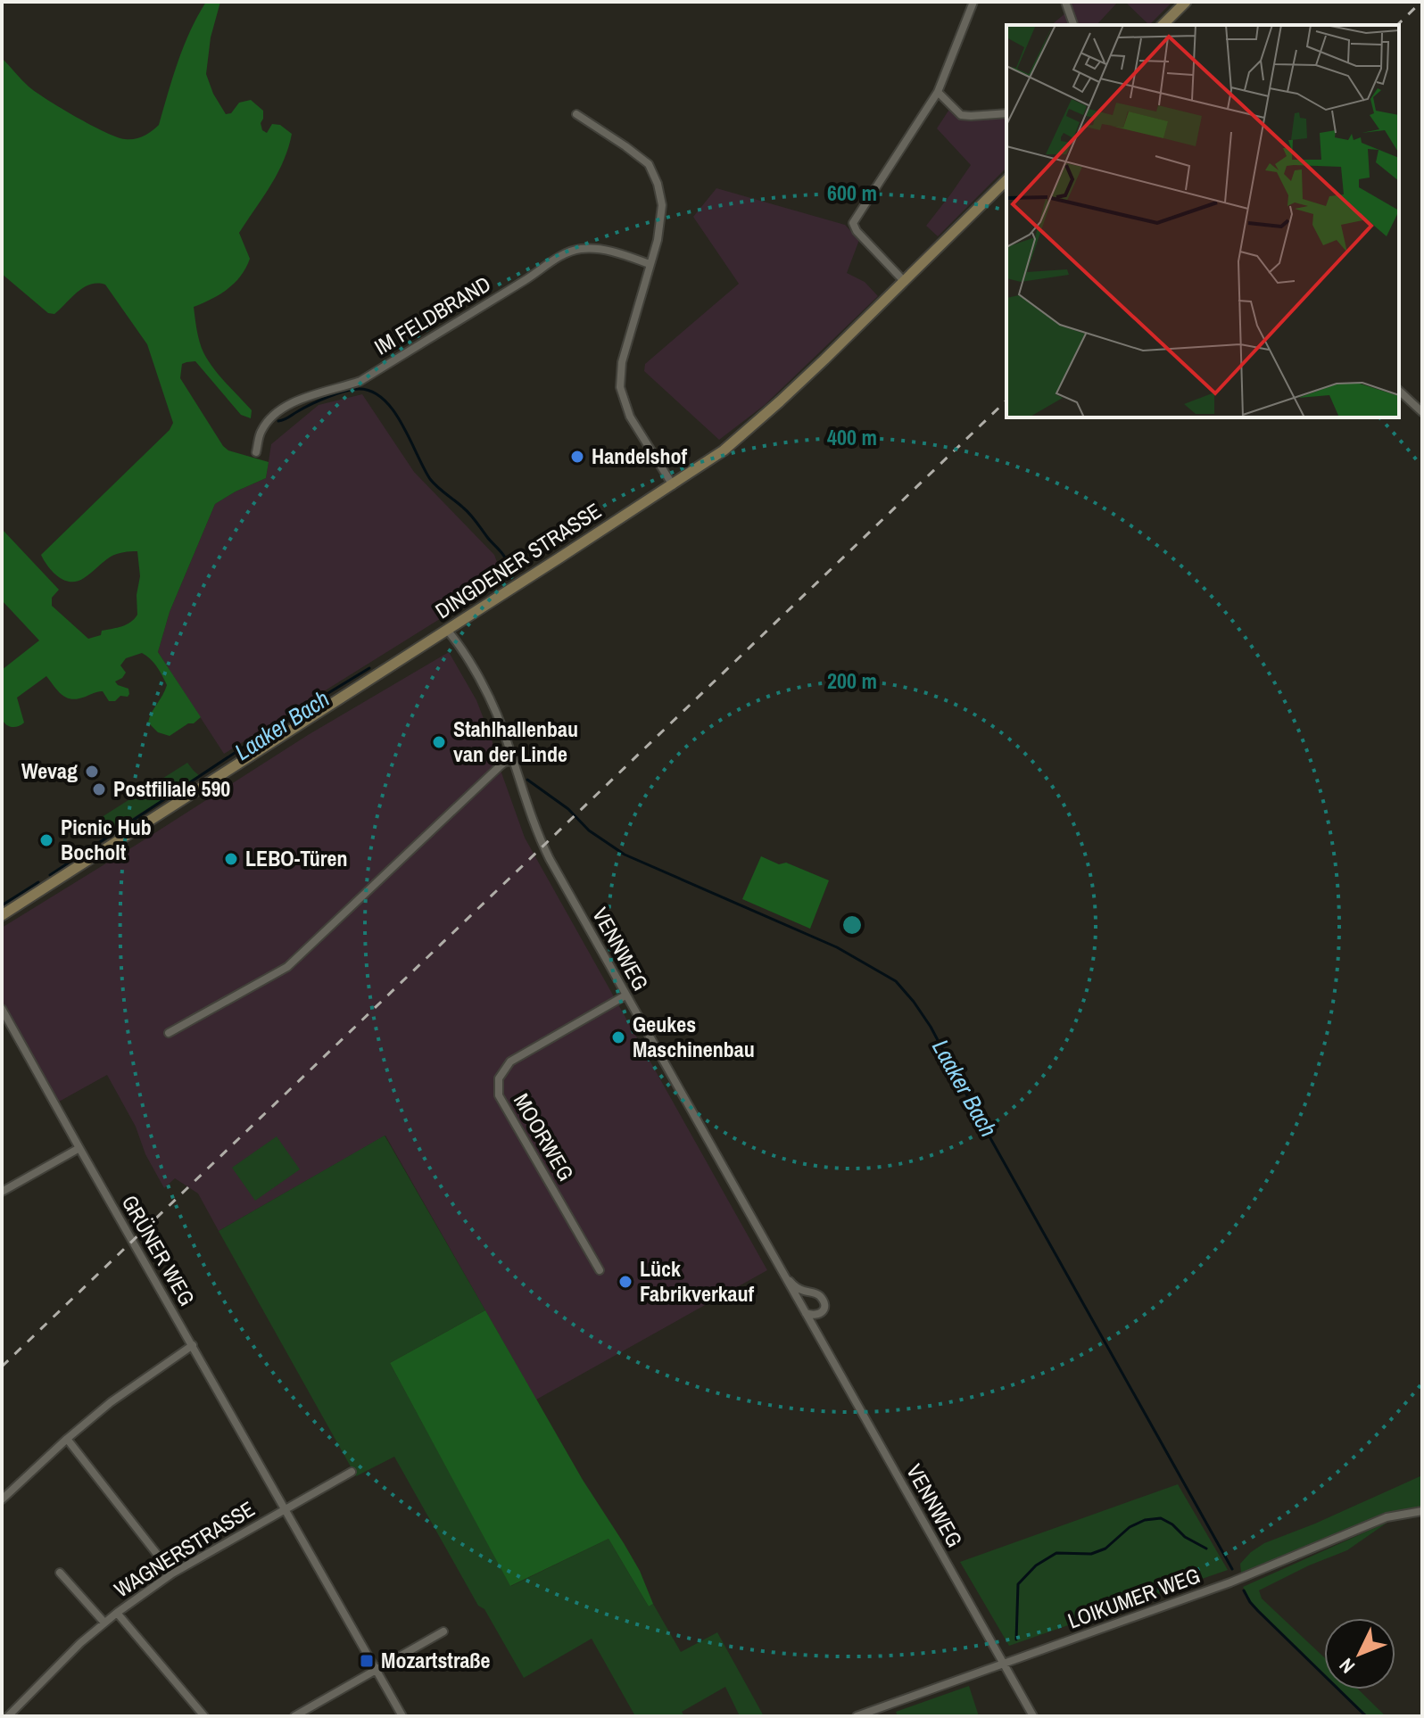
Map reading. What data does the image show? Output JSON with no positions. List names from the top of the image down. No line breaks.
{"streets":{"main road":["DINGDENER STRASSE"],"street":["IM FELDBRAND","VENNWEG","MOORWEG","GRÜNER WEG","WAGNERSTRASSE","LOIKUMER WEG"]},"crossings":[["DINGDENER STRASSE","VENNWEG"],["VENNWEG","MOORWEG"],["VENNWEG","LOIKUMER WEG"],["GRÜNER WEG","WAGNERSTRASSE"]],"water":["Laaker Bach"],"places":{"other":["Handelshof","Stahlhallenbau van der Linde","Wevag","Postfiliale 590","Picnic Hub Bocholt","LEBO-Türen","Geukes Maschinenbau","Lück Fabrikverkauf"],"transit":["Mozartstraße"]},"north":"bottom left","rings":["600 m","400 m","200 m"]}
